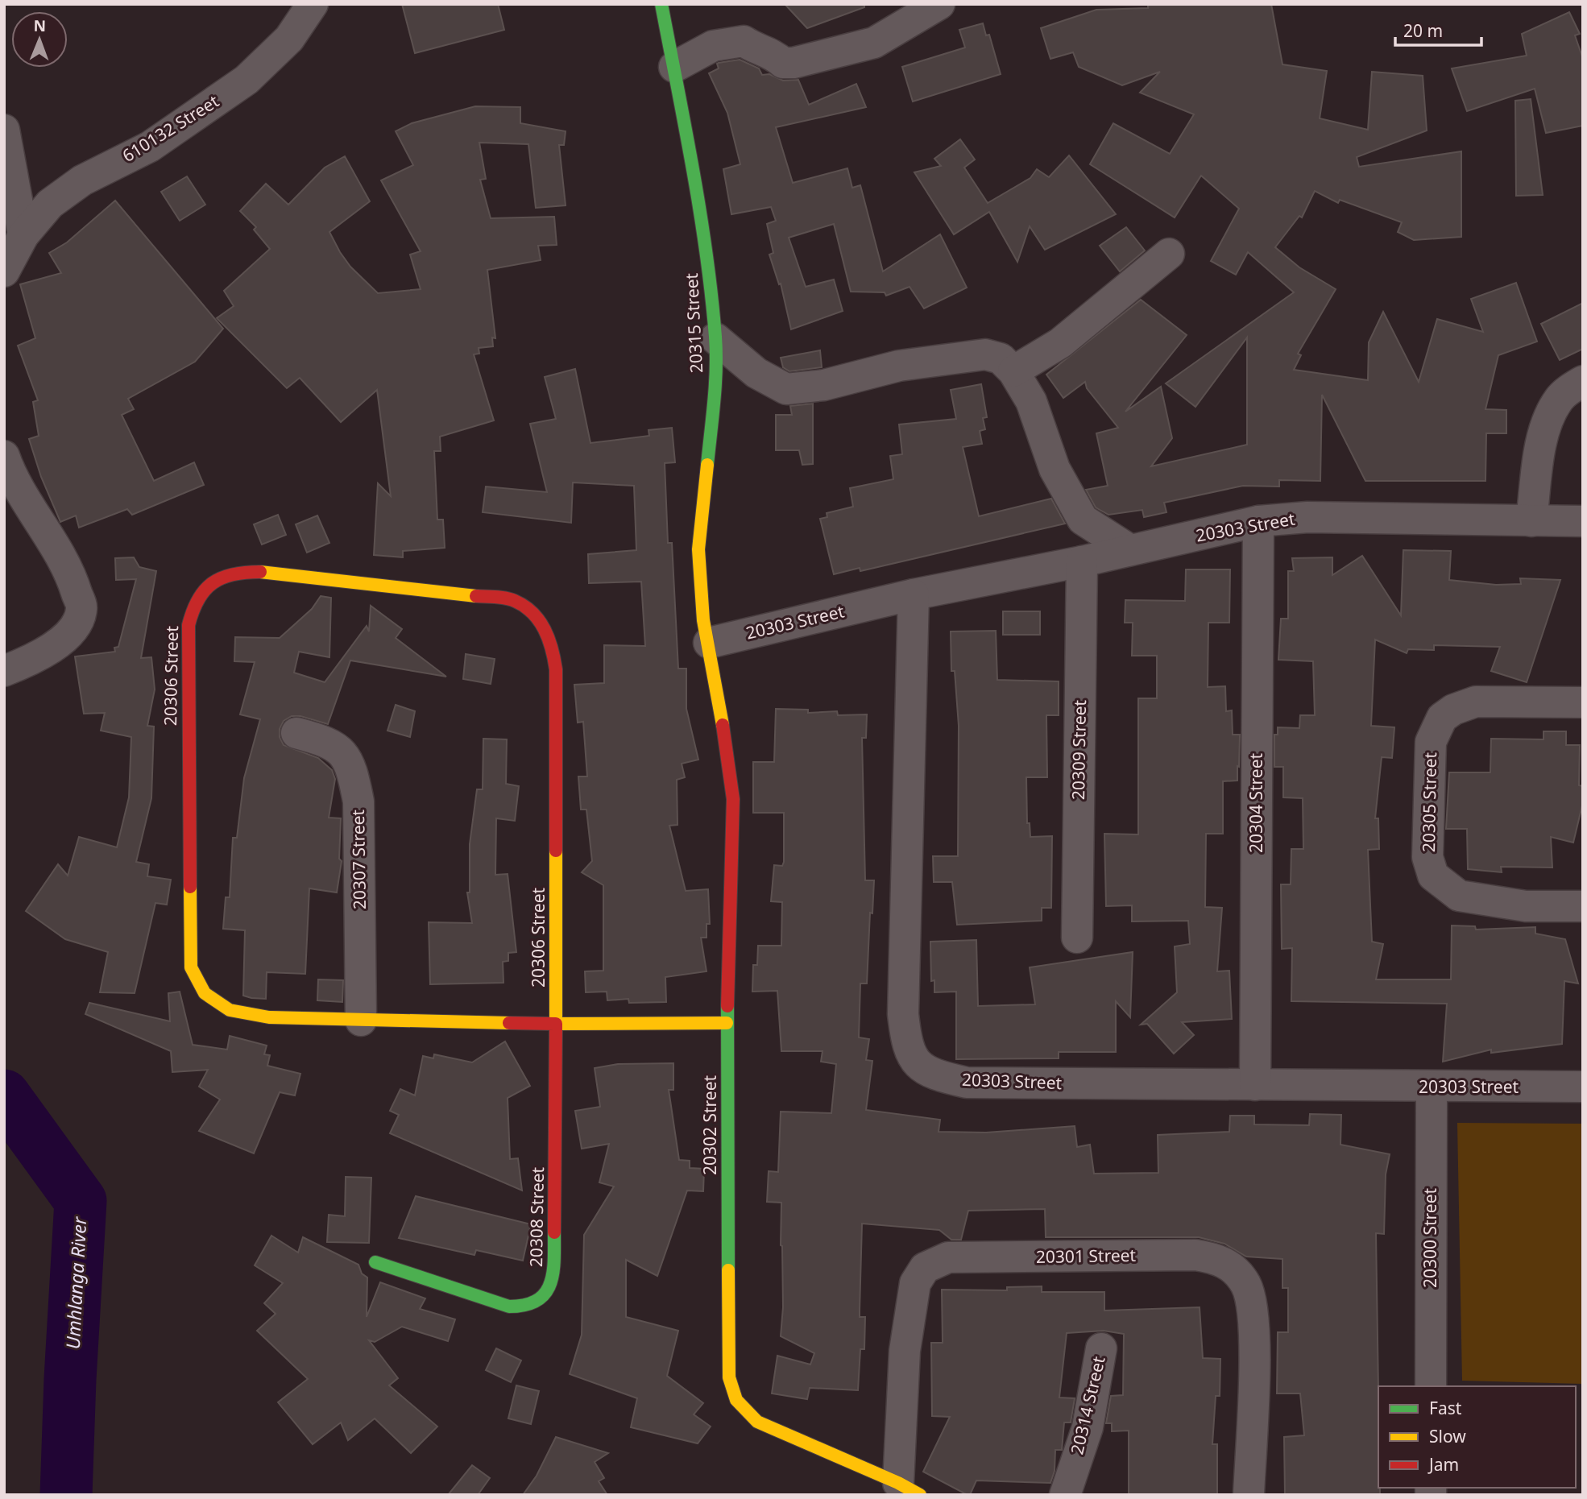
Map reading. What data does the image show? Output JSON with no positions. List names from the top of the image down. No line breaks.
{"streets":{"street":["610132 Street","20315 Street","20303 Street","20306 Street","20309 Street","20305 Street","20304 Street","20307 Street","20302 Street","20308 Street","20300 Street","20301 Street","20314 Street"]},"crossings":[["20315 Street","20303 Street"],["20315 Street","20302 Street"],["20303 Street","20309 Street"],["20303 Street","20304 Street"],["20303 Street","20302 Street"],["20303 Street","20300 Street"],["20306 Street","20307 Street"],["20306 Street","20302 Street"],["20306 Street","20308 Street"],["20302 Street","20301 Street"]],"water":["Umhlanga River"],"legend":["Fast","Slow","Jam"],"scale_bar":"20 m","north":"top"}
